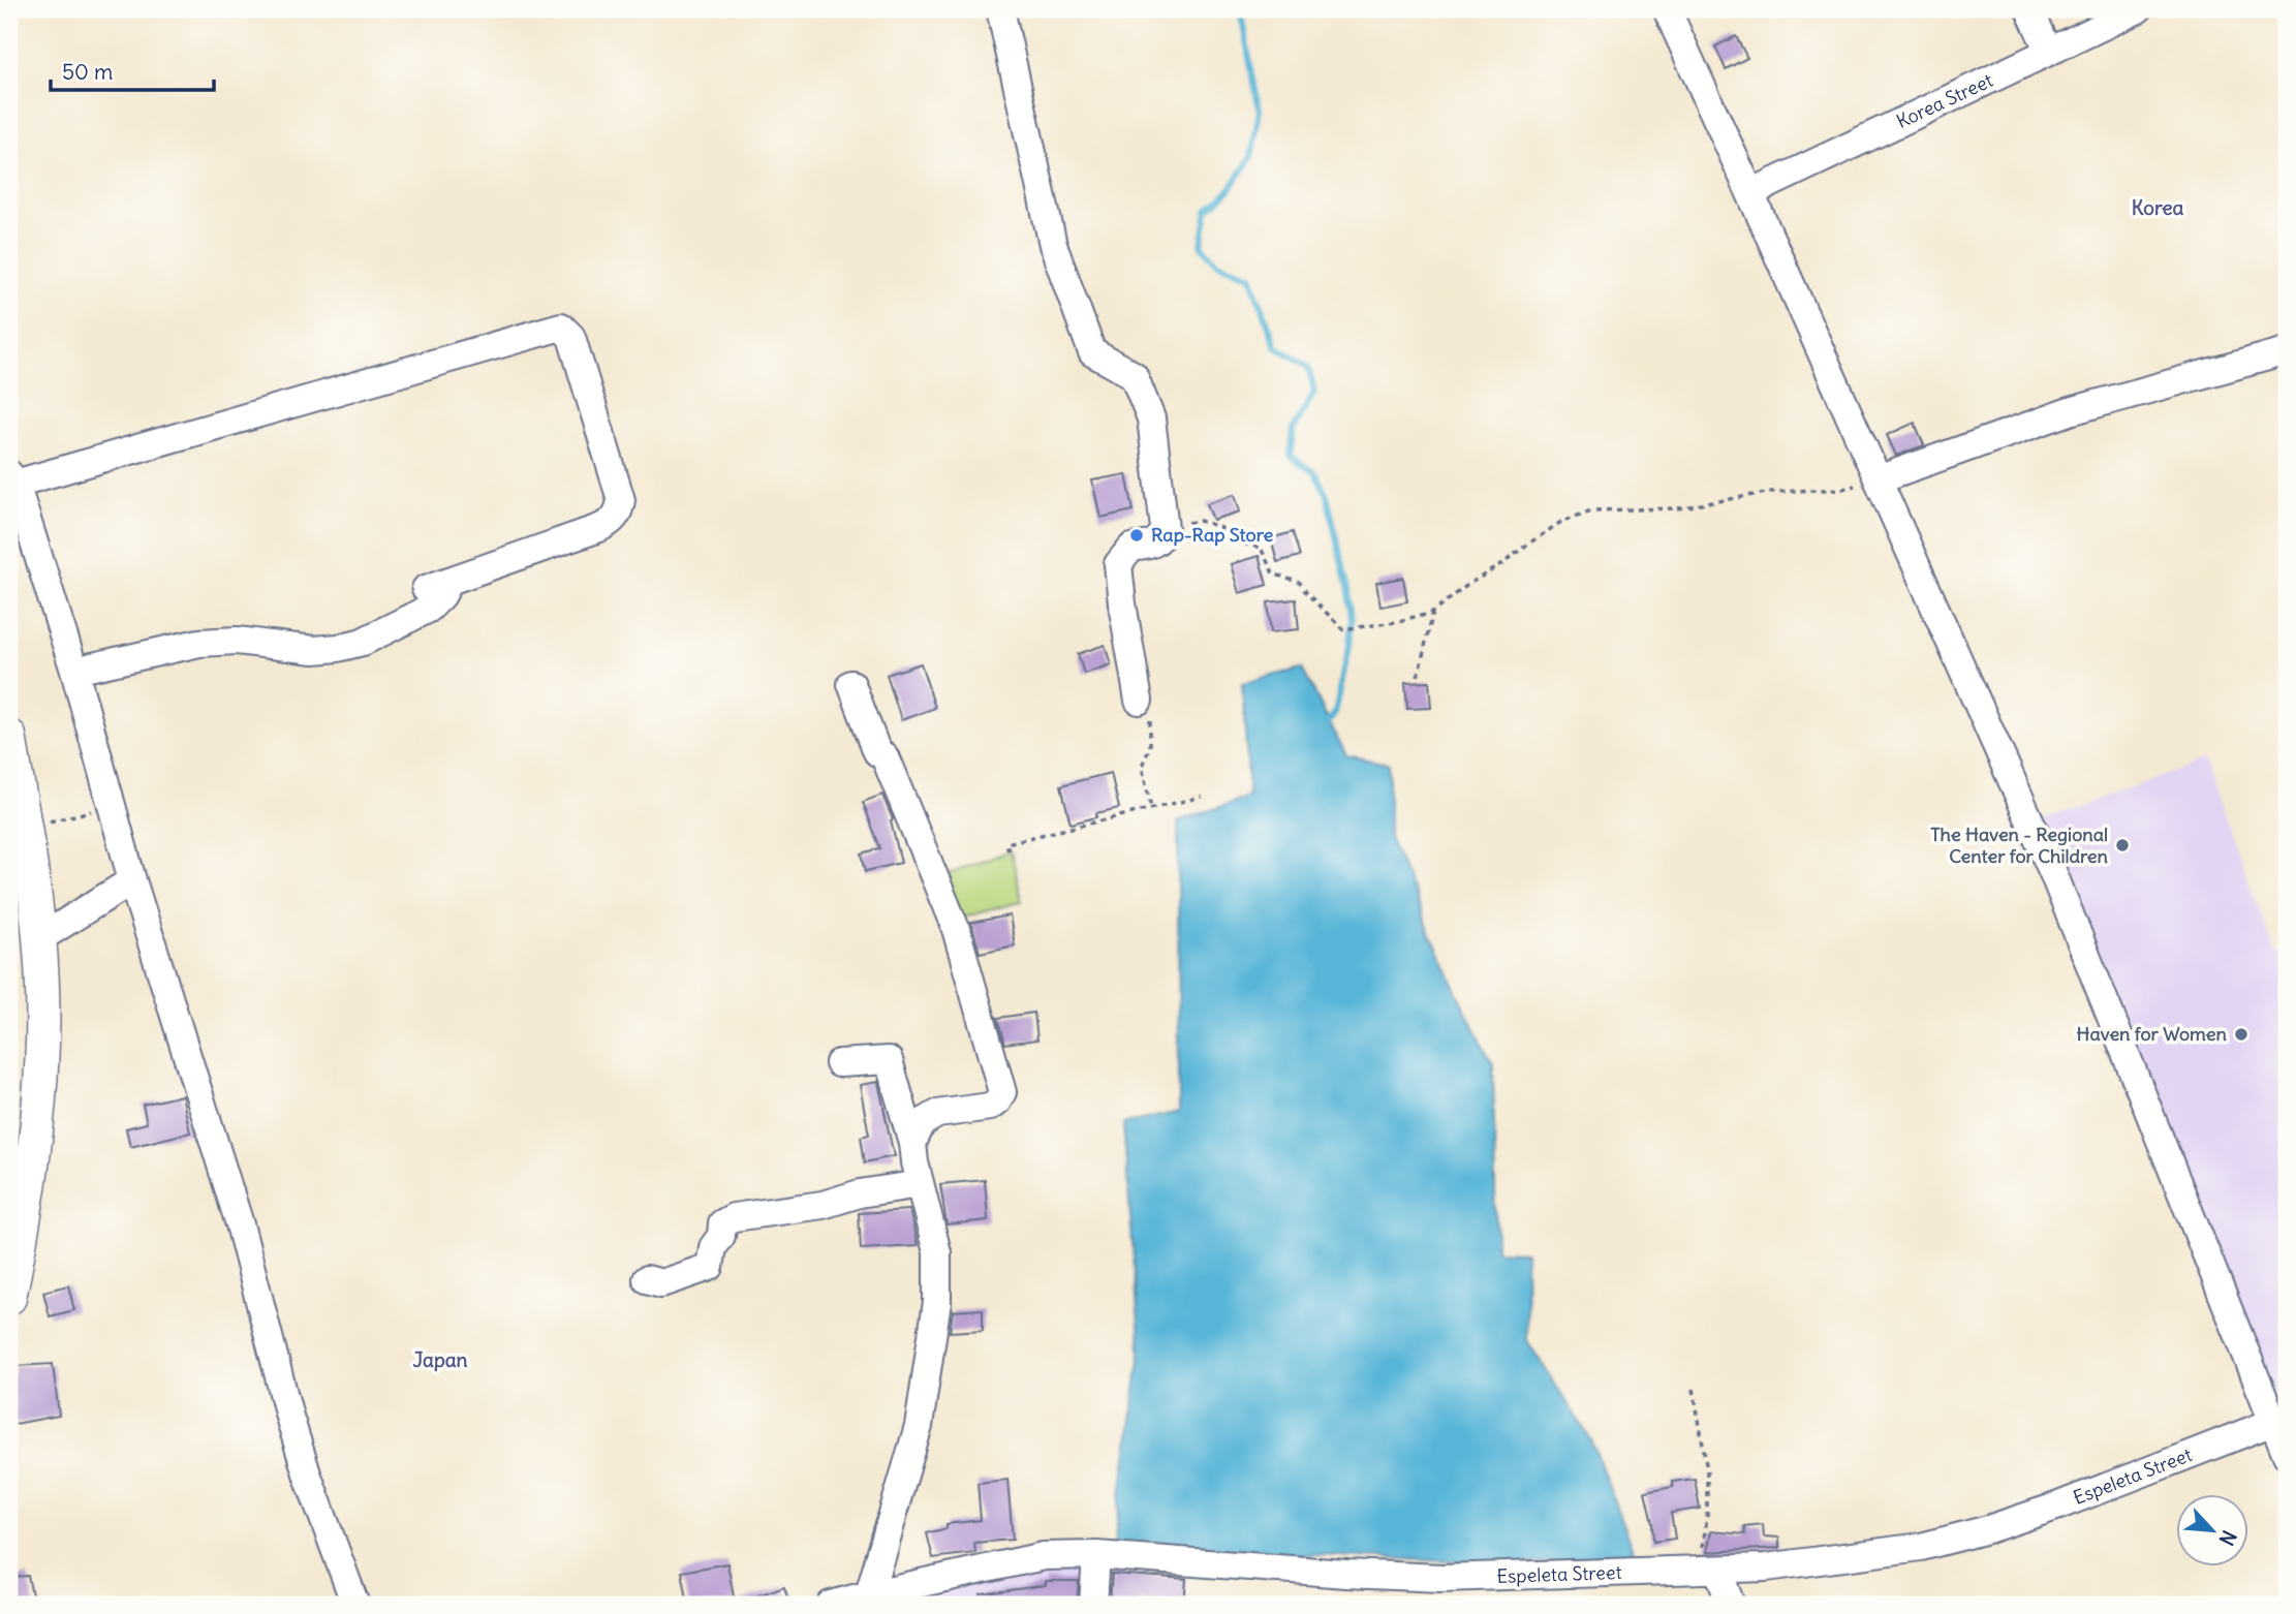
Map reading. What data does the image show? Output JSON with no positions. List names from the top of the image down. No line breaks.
{"streets":{"street":["Korea Street","Espeleta Street"]},"districts":["Korea","Japan"],"places":["Rap-Rap Store","The Haven - Regional Center for Children","Haven for Women"],"scale_bar":"50 m","north":"bottom right"}
